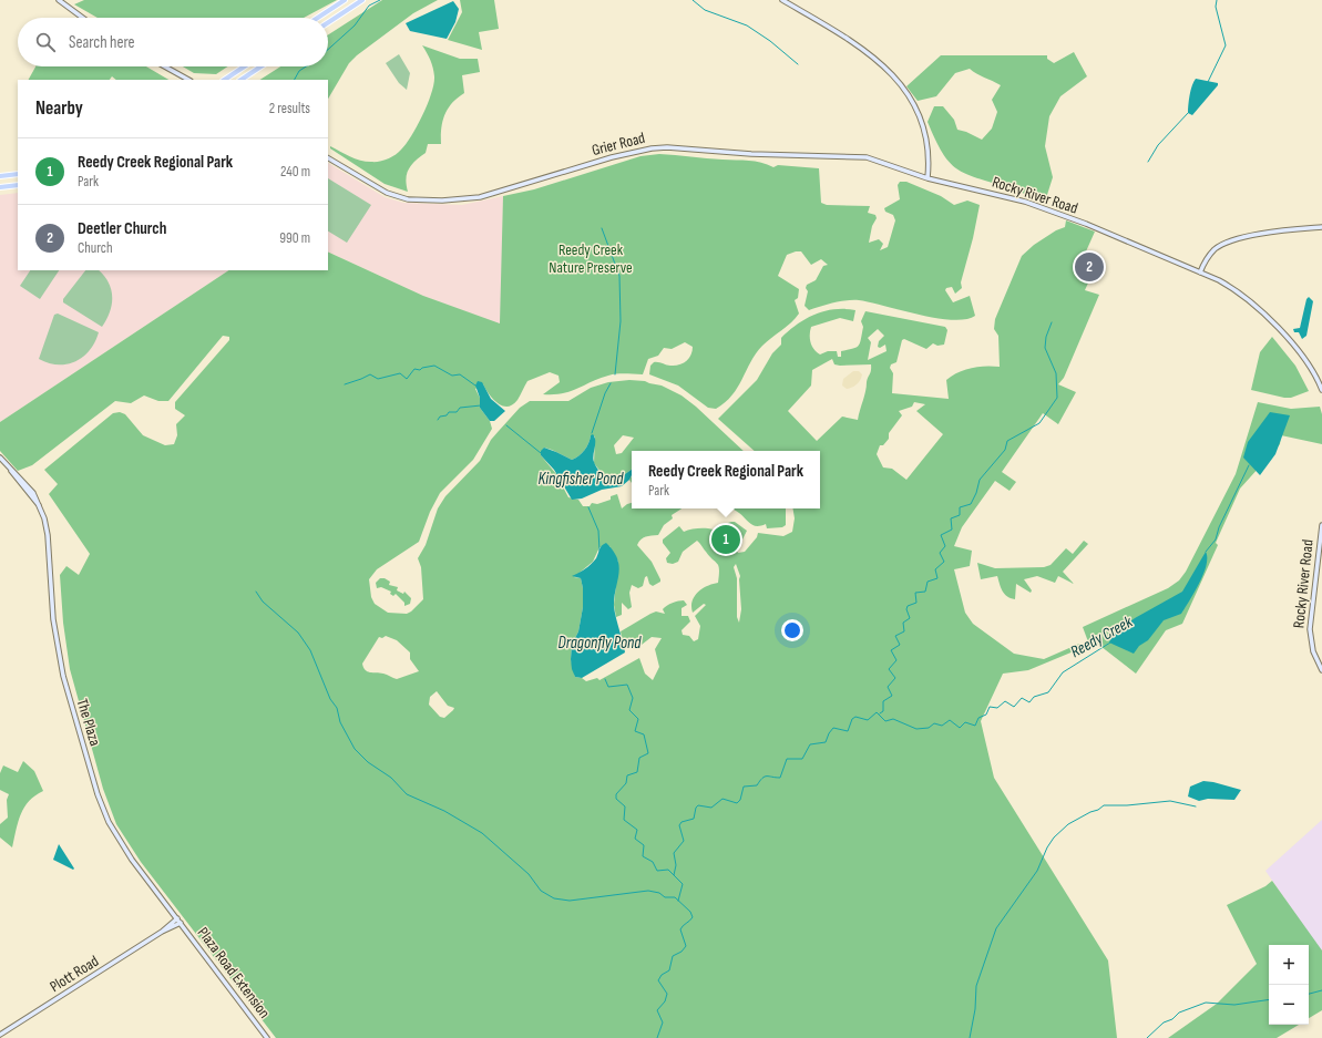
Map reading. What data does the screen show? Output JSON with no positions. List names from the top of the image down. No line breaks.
{"streets":{"street":["Grier Road","Rocky River Road","The Plaza","Plaza Road Extension","Plott Road"]},"crossings":[["Grier Road","Rocky River Road"],["The Plaza","Plaza Road Extension"],["The Plaza","Plott Road"],["Plaza Road Extension","Plott Road"]],"water":["Kingfisher Pond","Reedy Creek","Dragonfly Pond"],"parks":["Reedy Creek Nature Preserve"],"page":{"search":"Search here","heading":["Nearby","2 results"],"list":[{"mark":"1","name":"Reedy Creek Regional Park","note":"Park","value":"240 m"},{"mark":"2","name":"Deetler Church","note":"Church","value":"990 m"}],"pins":["2","1"],"popup":["Reedy Creek Regional Park","Park"],"map_buttons":["+","−"]}}
